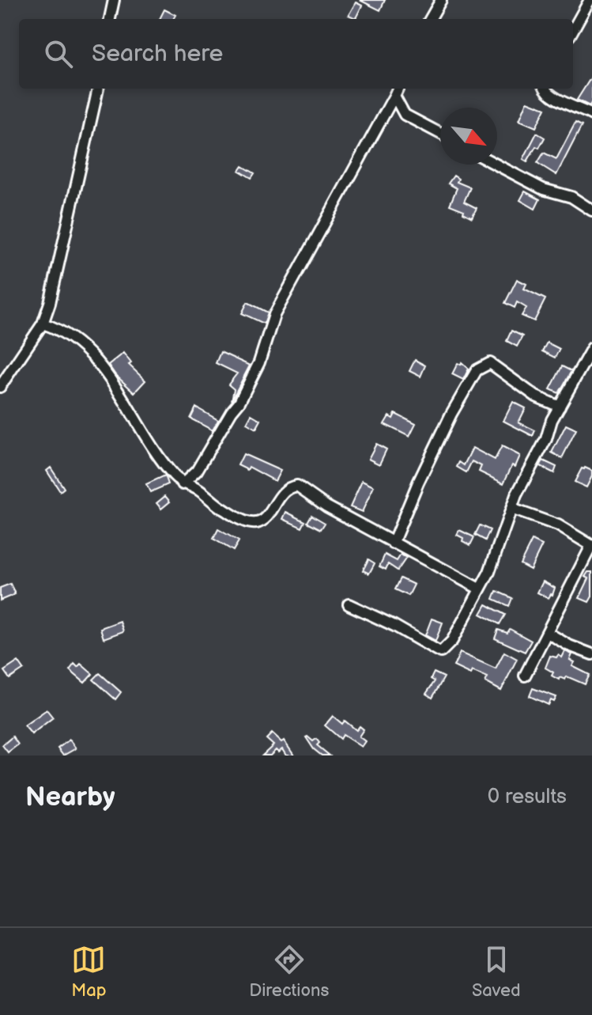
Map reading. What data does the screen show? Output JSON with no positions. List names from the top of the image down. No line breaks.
{"north":"bottom right","page":{"search":"Search here","heading":["Nearby","0 results"],"nav":["Map","Directions","Saved"]}}
